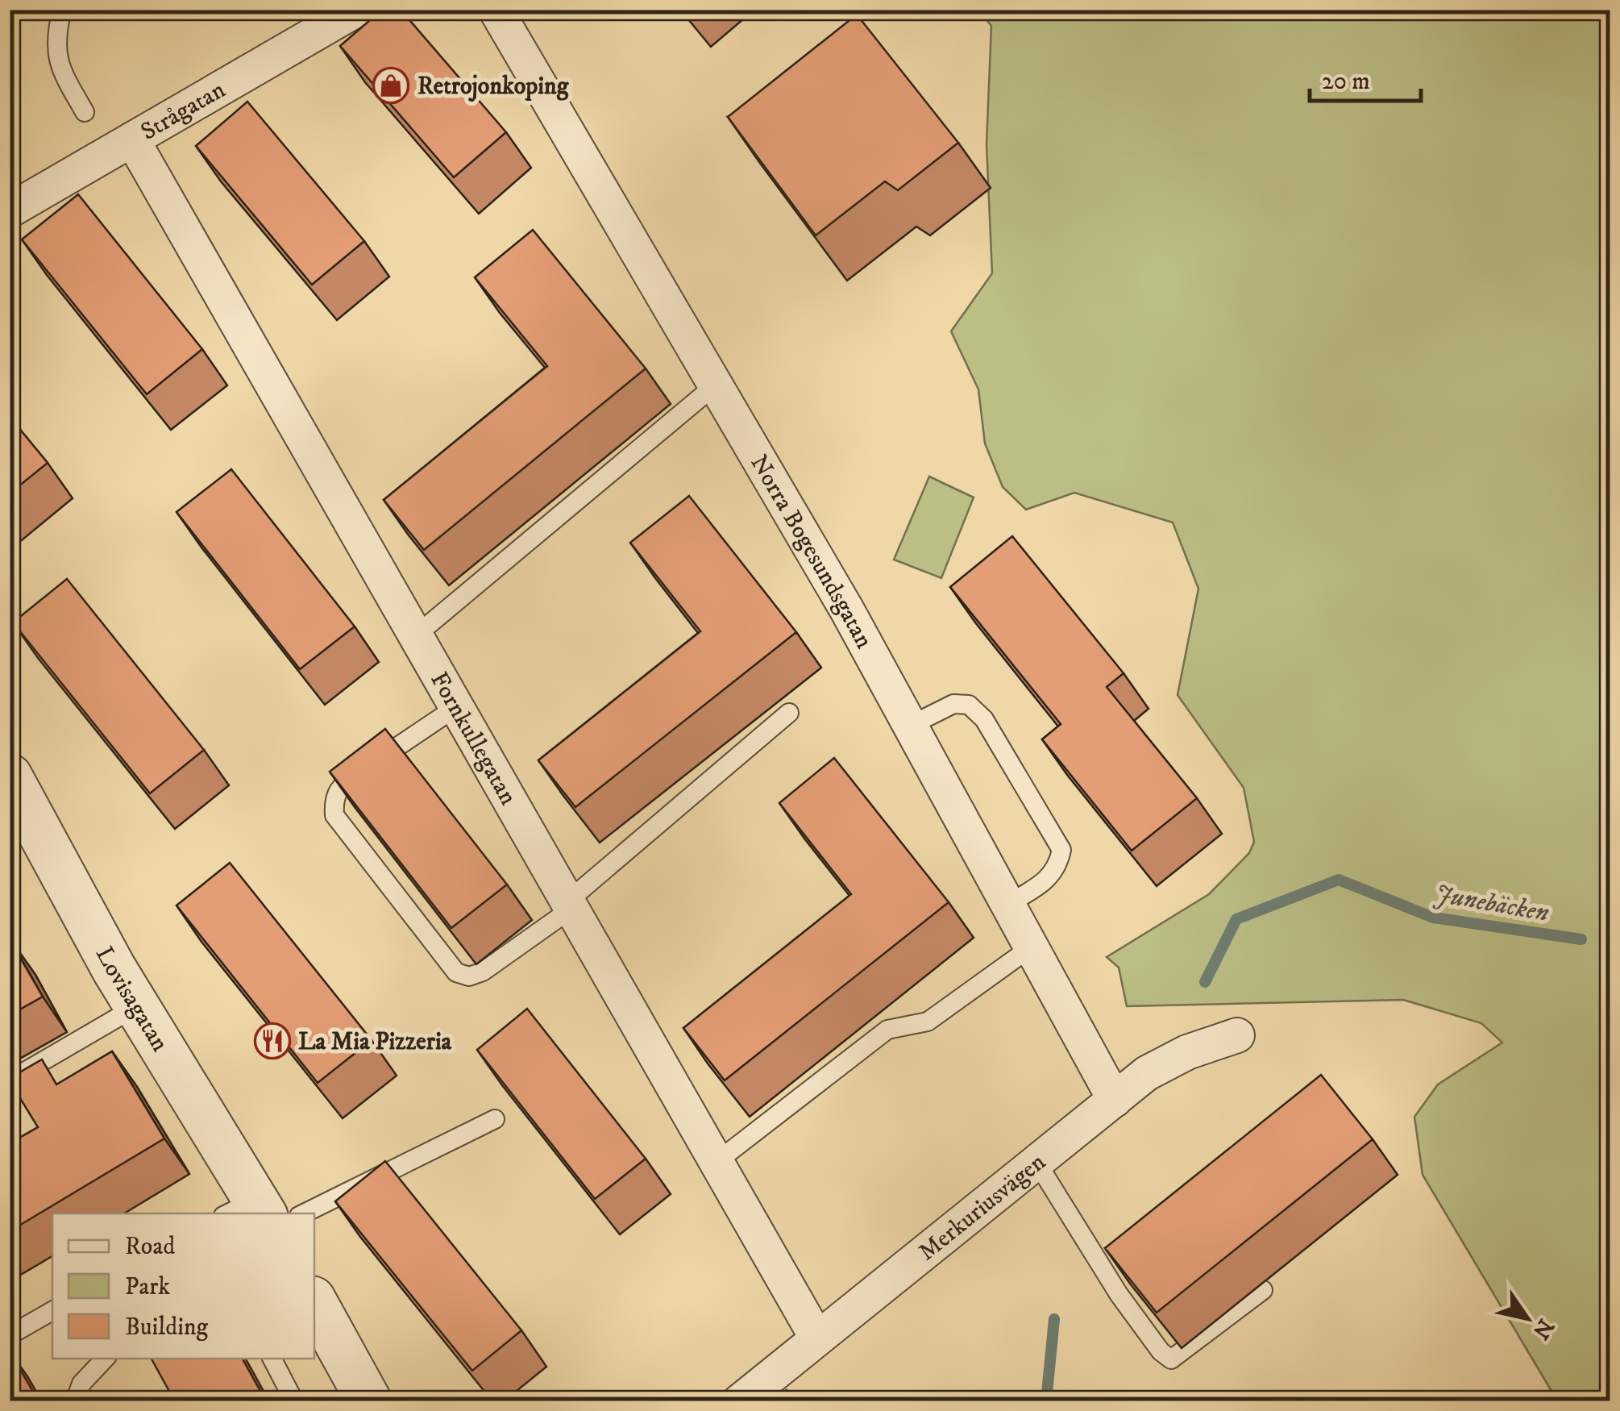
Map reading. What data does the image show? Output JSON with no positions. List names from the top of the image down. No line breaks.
{"streets":{"street":["Strågatan","Norra Bogesundsgatan","Fornkullegatan","Lovisagatan","Merkuriusvägen"]},"crossings":[["Strågatan","Fornkullegatan"],["Norra Bogesundsgatan","Merkuriusvägen"],["Fornkullegatan","Merkuriusvägen"]],"water":["Junebäcken"],"places":{"shop":["Retrojonkoping"],"restaurant":["La Mia Pizzeria"]},"legend":["Road","Park","Building"],"scale_bar":"20 m","north":"bottom right"}
